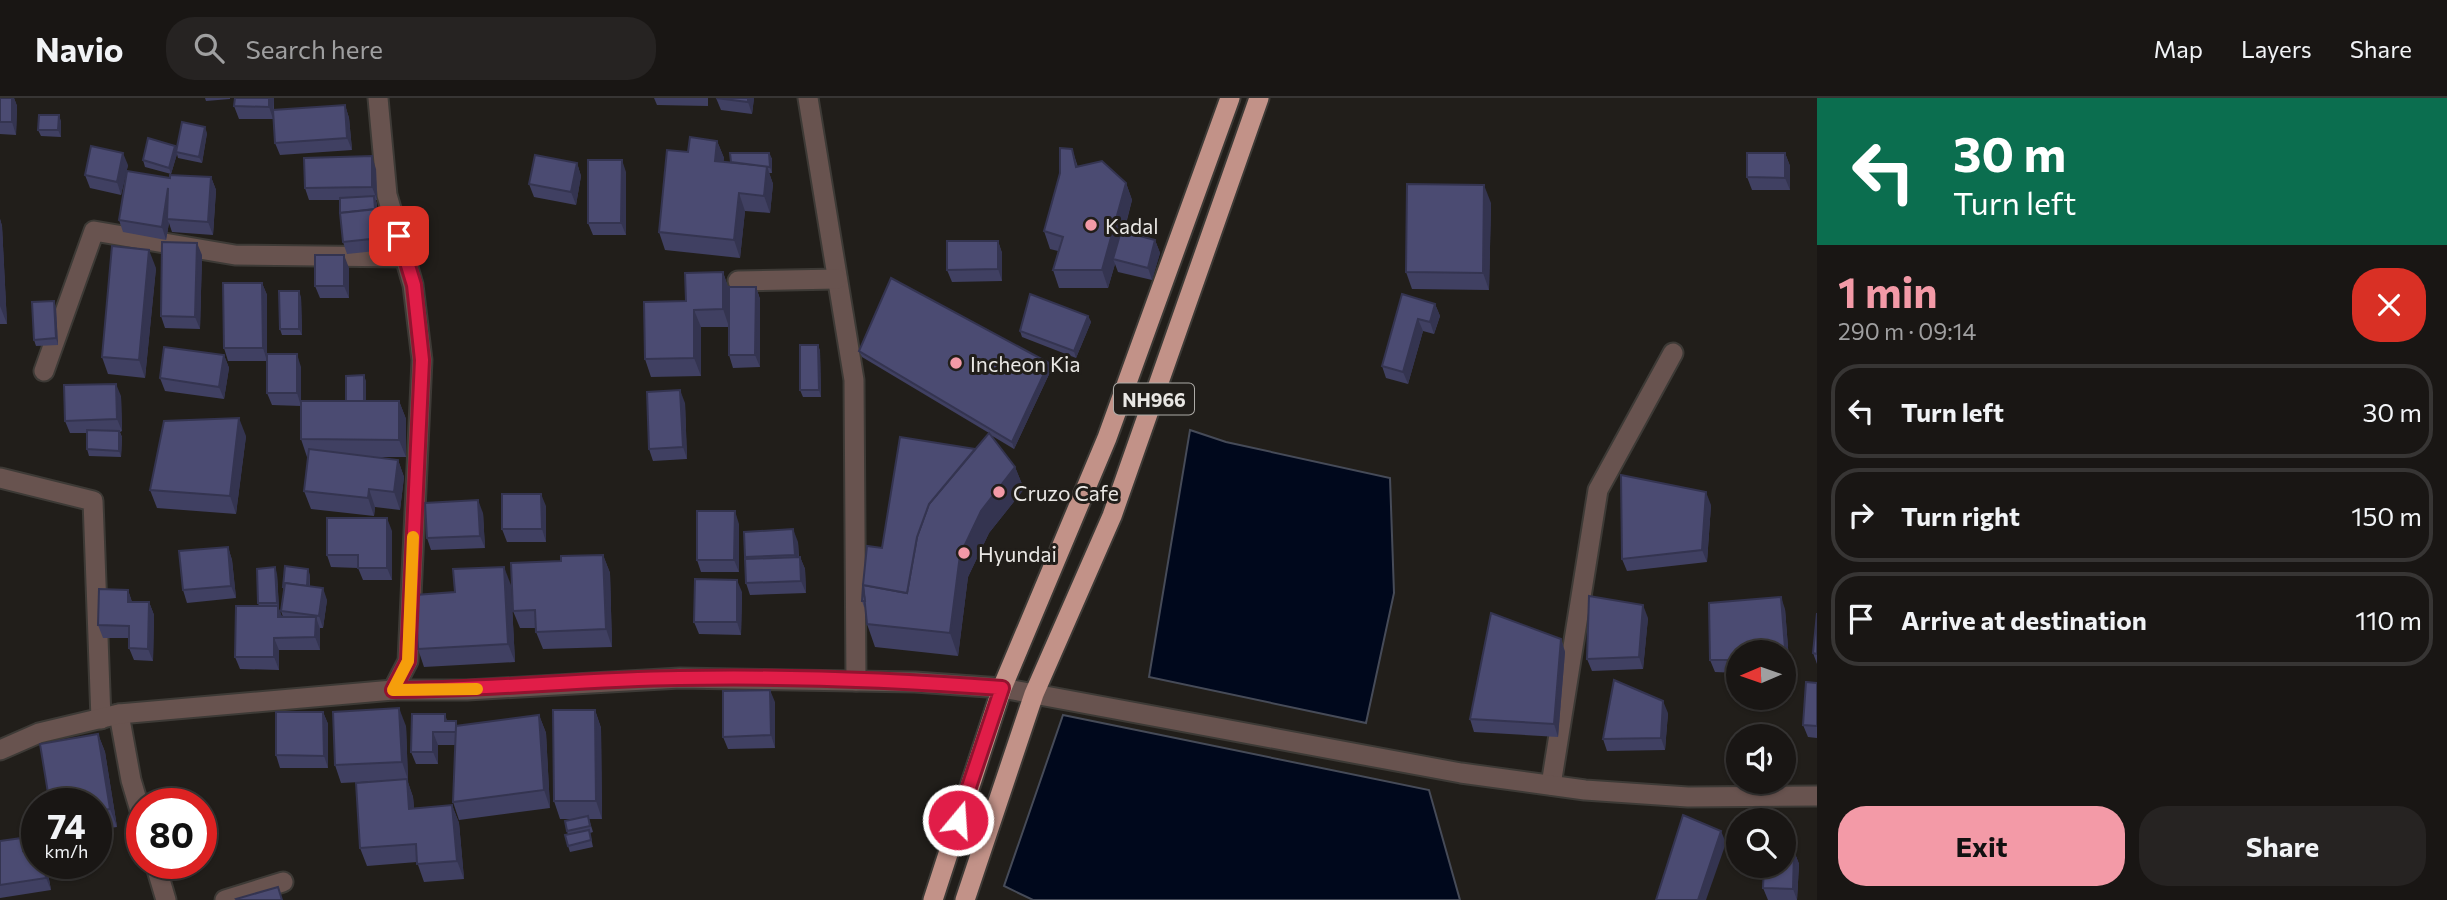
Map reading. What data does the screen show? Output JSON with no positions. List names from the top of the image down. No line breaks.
{"streets":{"highway":["NH966"]},"places":["Kadal","Incheon Kia","Cruzo Cafe","Hyundai"],"north":"left","page":{"header":"Navio","search":"Search here","nav":["Map","Layers","Share"],"turn":["30 m","Turn left"],"heading":["1 min","290 m · 09:14"],"list":[{"name":"Turn left","value":"30 m"},{"name":"Turn right","value":"150 m"},{"name":"Arrive at destination","value":"110 m"}],"speed":"74 km/h","limit":"80","buttons":["Exit","Share"]}}
